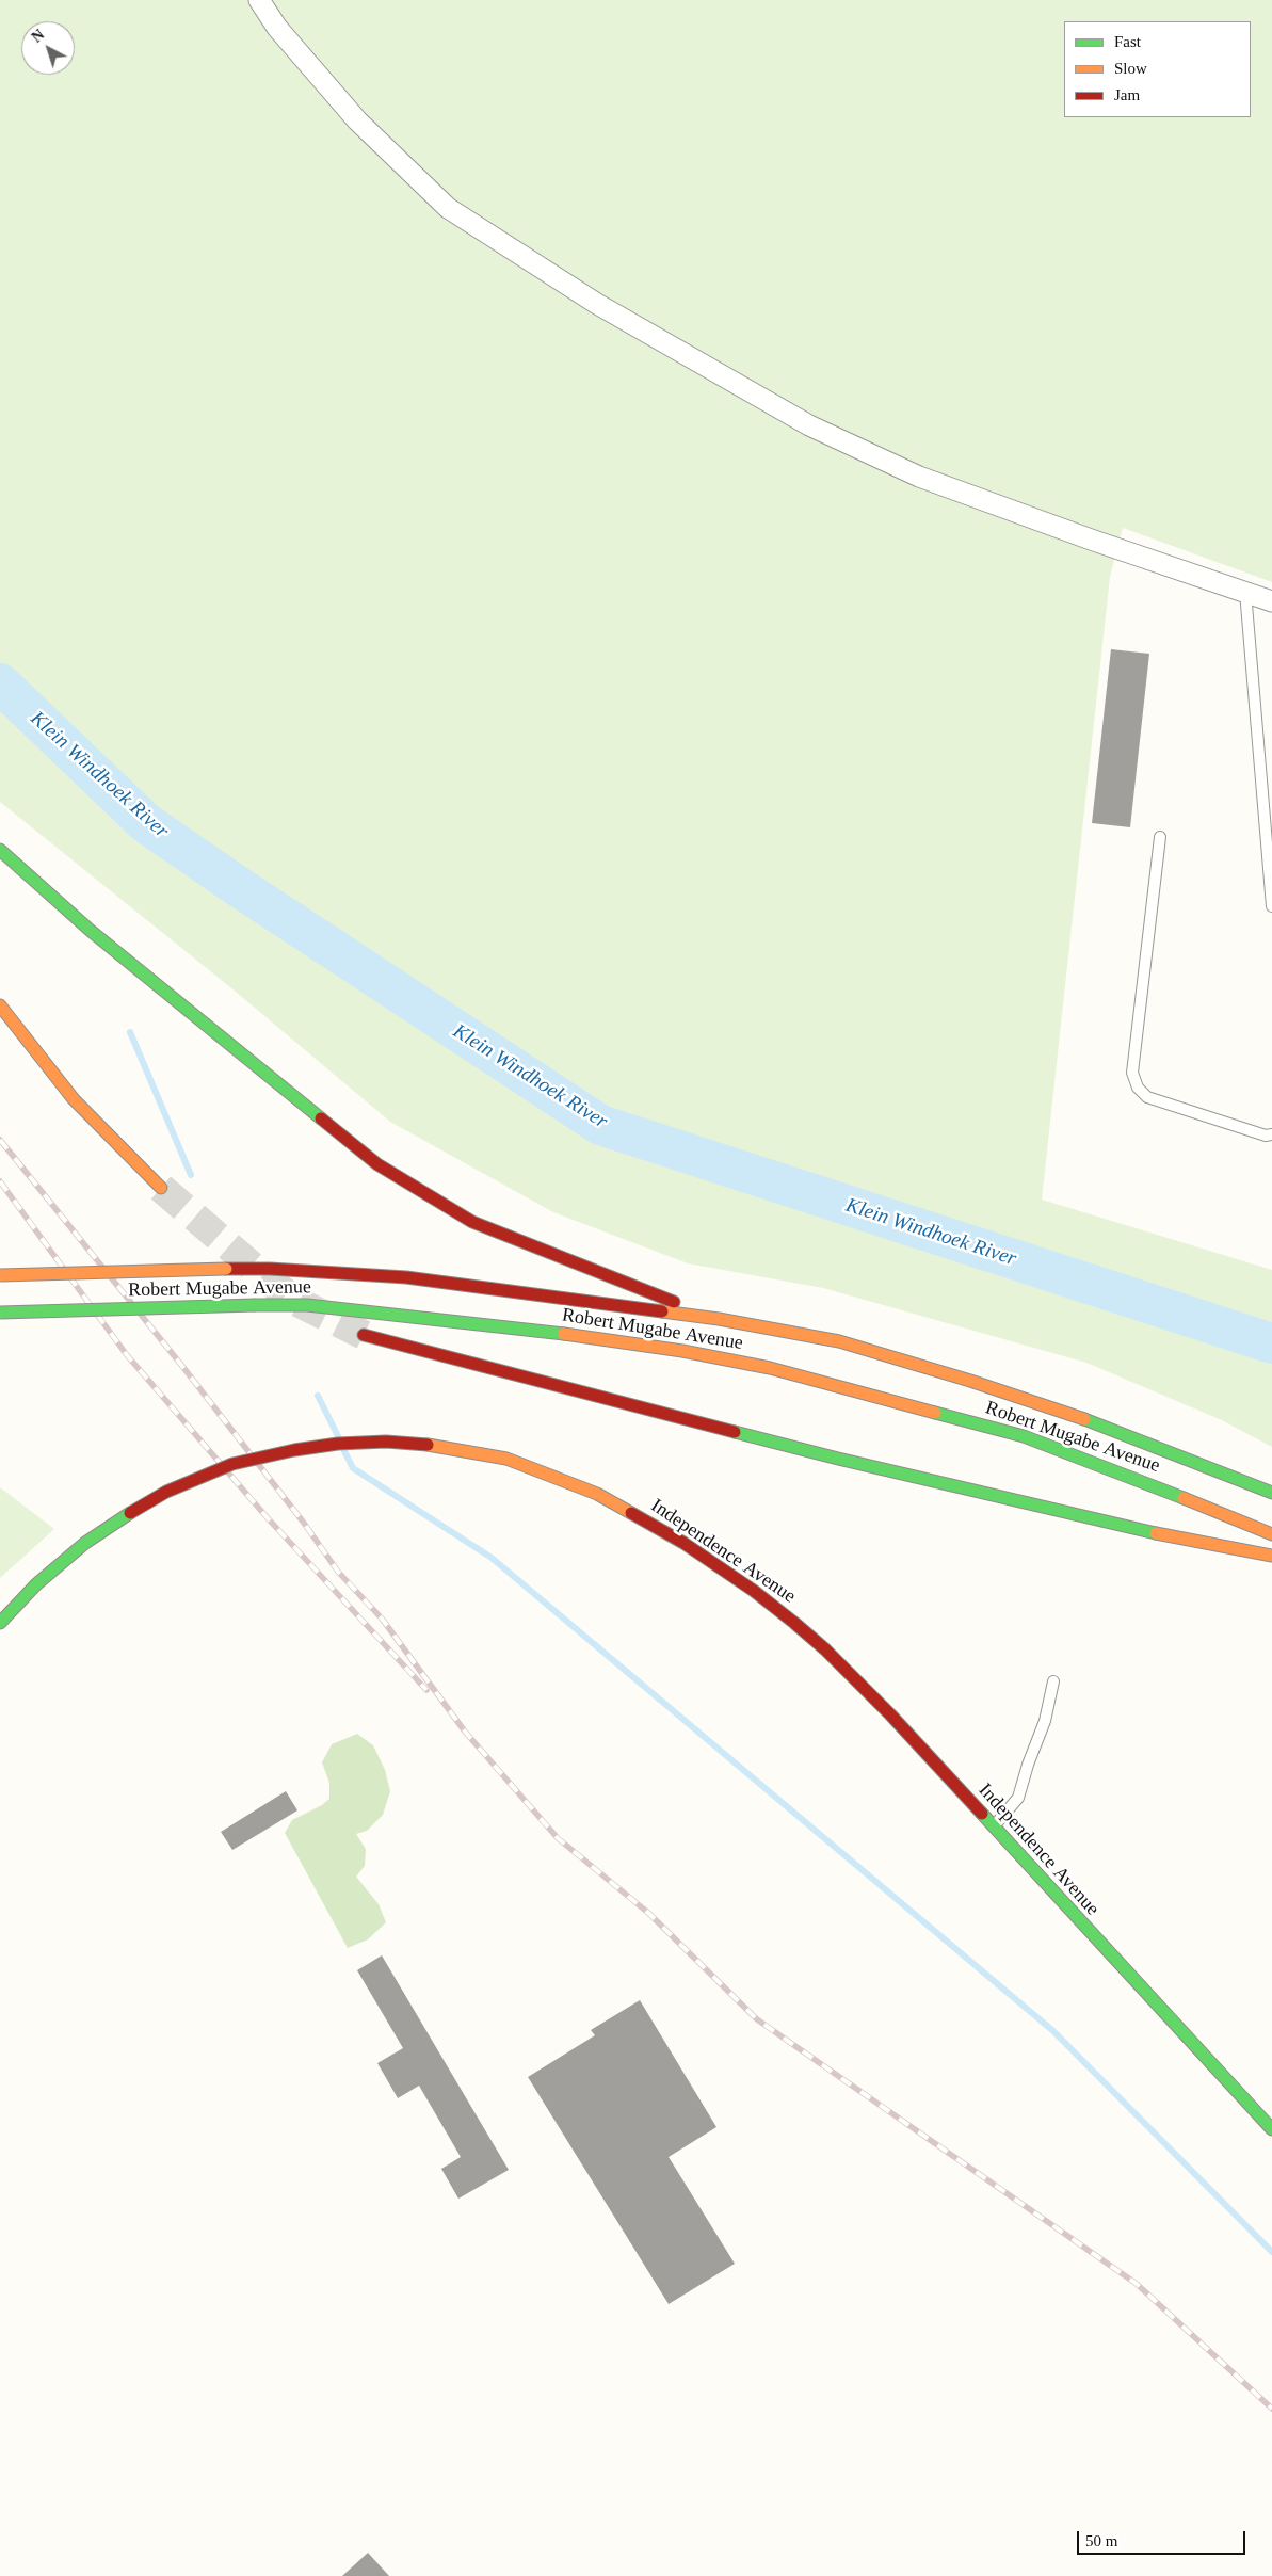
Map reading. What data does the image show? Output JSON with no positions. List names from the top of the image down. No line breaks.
{"streets":{"main road":["Robert Mugabe Avenue","Independence Avenue"]},"water":["Klein Windhoek River"],"legend":["Fast","Slow","Jam"],"scale_bar":"50 m","north":"top left"}
